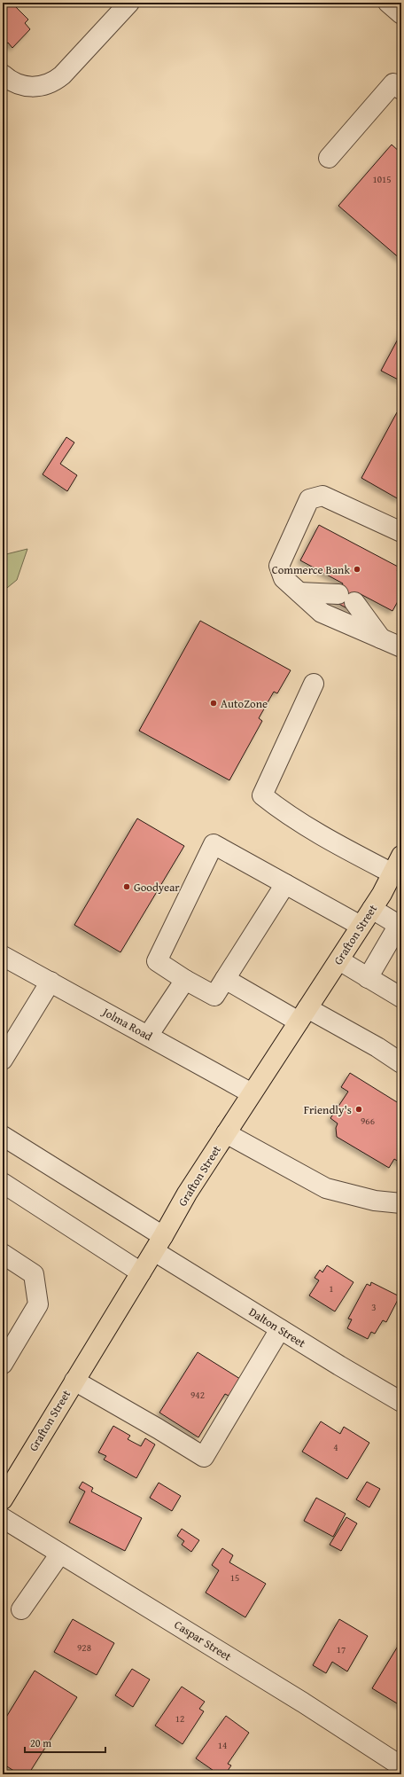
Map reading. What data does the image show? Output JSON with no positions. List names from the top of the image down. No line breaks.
{"streets":{"highway":["Grafton Street"],"street":["Jolma Road","Dalton Street","Caspar Street"]},"crossings":[["Grafton Street","Jolma Road"],["Grafton Street","Dalton Street"]],"places":["Commerce Bank","AutoZone","Goodyear","Friendly's"],"house_numbers":["1015","966","1","3","942","4","15","928","17","12","14"],"scale_bar":"20 m"}
